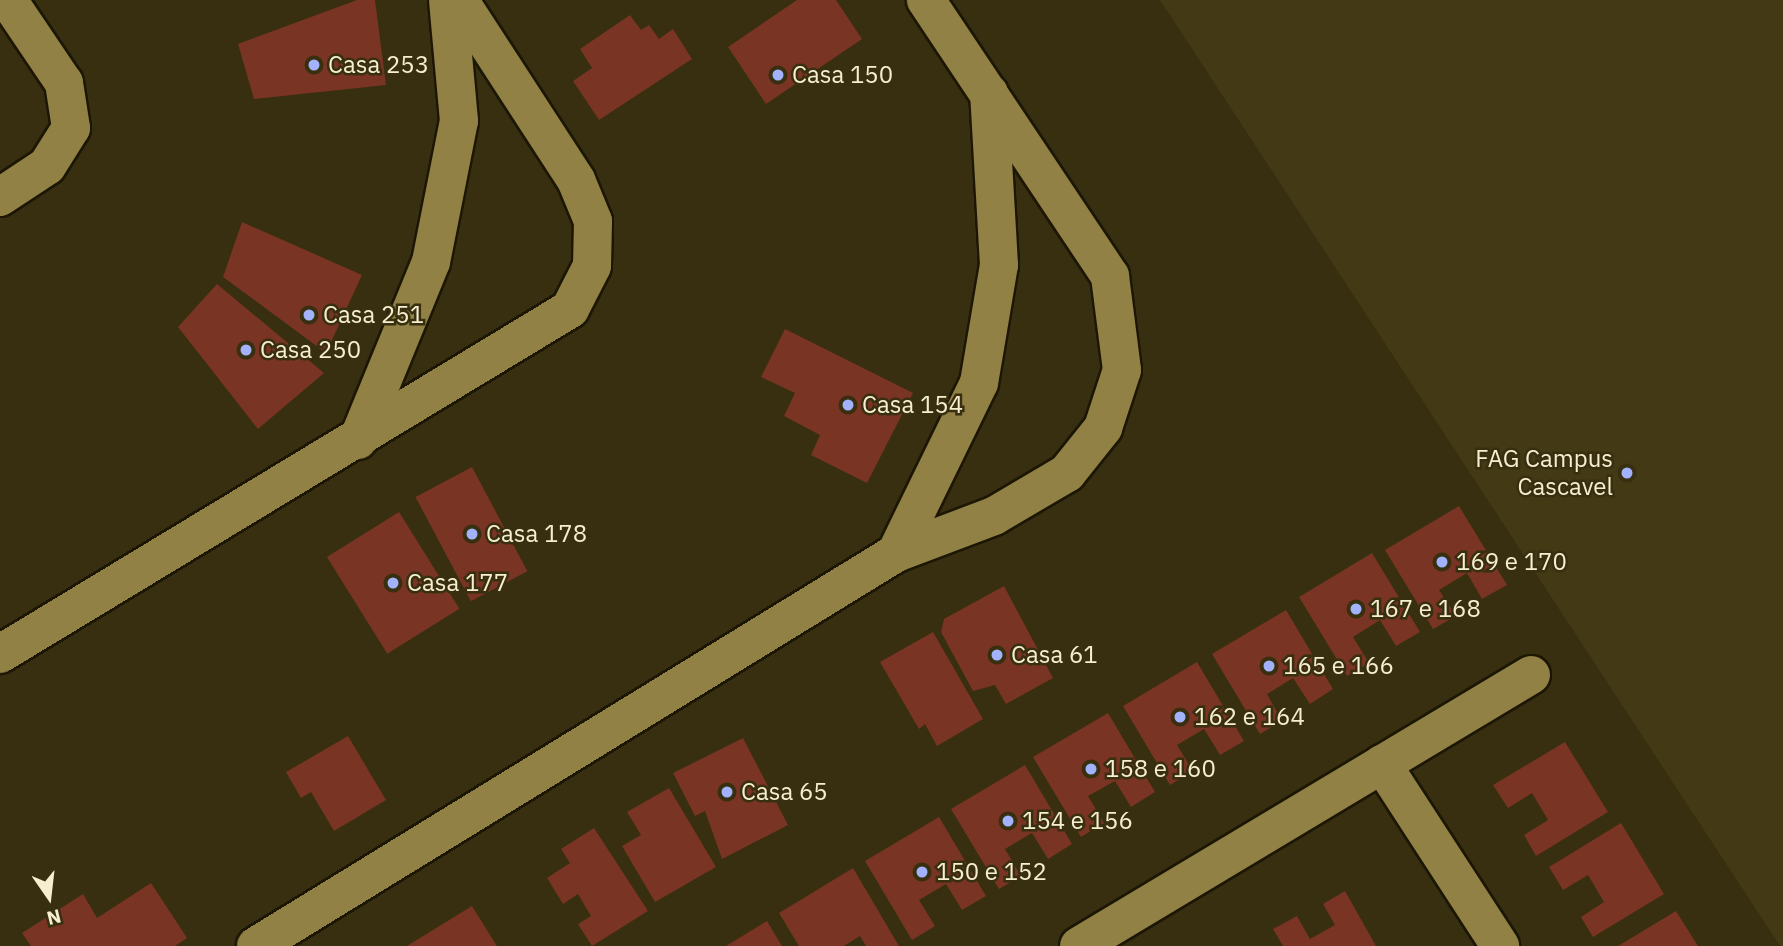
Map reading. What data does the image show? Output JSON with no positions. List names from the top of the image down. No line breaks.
{"places":["Casa 253","Casa 150","Casa 251","Casa 250","Casa 154","FAG Campus Cascavel","Casa 178","169 e 170","Casa 177","167 e 168","Casa 61","165 e 166","162 e 164","158 e 160","Casa 65","154 e 156","150 e 152"],"north":"bottom"}
